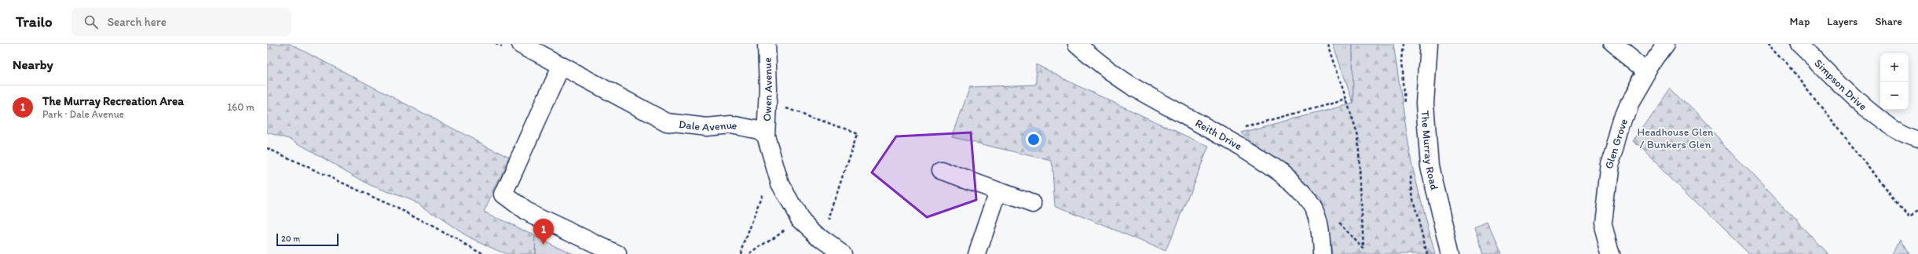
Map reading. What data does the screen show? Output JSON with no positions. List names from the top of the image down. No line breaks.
{"streets":{"street":["Simpson Drive","Owen Avenue","Dale Avenue","Reith Drive","Glen Grove","The Murray Road"]},"crossings":[["Owen Avenue","Dale Avenue"]],"parks":["Headhouse Glen / Bunkers Glen"],"scale_bar":"20 m","page":{"header":"Trailo","search":"Search here","nav":["Map","Layers","Share"],"heading":"Nearby","map_buttons":["+","−"],"list":[{"mark":"1","name":"The Murray Recreation Area","note":"Park · Dale Avenue","value":"160 m"}],"pins":"1","scale":"20 m"}}
